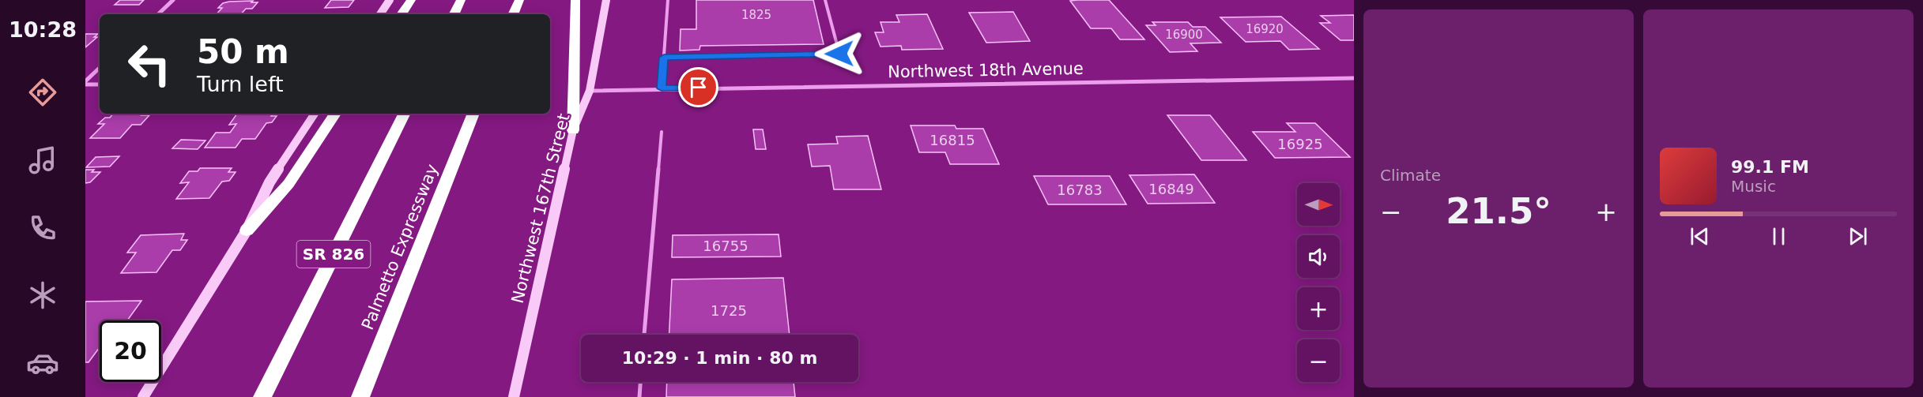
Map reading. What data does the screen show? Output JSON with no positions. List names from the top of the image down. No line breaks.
{"streets":{"highway":["Palmetto Expressway","SR 826"],"street":["Northwest 18th Avenue","Northwest 167th Street"]},"crossings":[["Northwest 18th Avenue","Northwest 167th Street"]],"house_numbers":["1825","16920","16900","16815","16925","16849","16783","16755","1725"],"north":"right","page":{"tabs":"10:28","tile":"Climate","turn":["50 m","Turn left"],"song":["99.1 FM","Music"],"map_buttons":["+","−"],"heat":["−","21.5°","+"],"limit":"20","trip":"10:29 · 1 min · 80 m"}}
